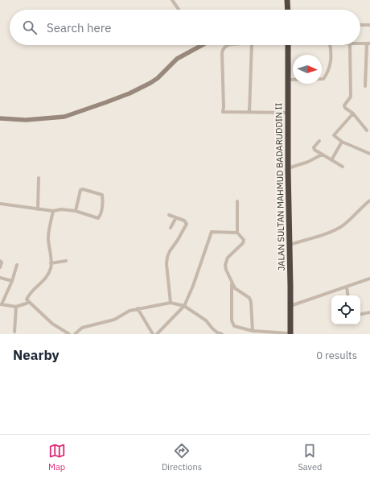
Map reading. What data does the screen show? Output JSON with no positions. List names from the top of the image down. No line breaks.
{"streets":{"highway":["JALAN SULTAN MAHMUD BADARUDDIN II"]},"north":"right","page":{"search":"Search here","heading":["Nearby","0 results"],"nav":["Map","Directions","Saved"]}}
